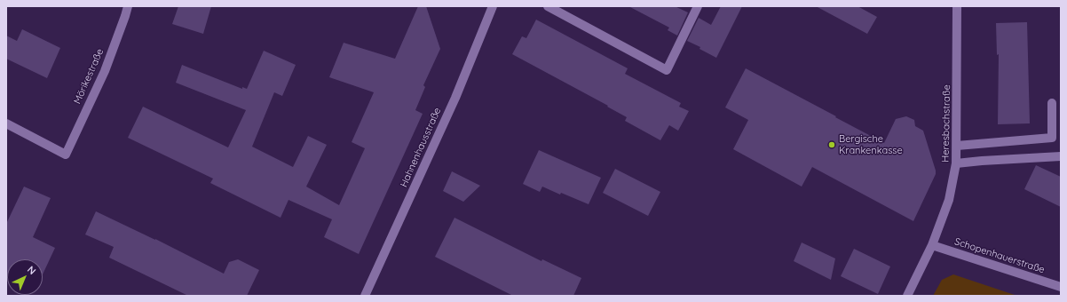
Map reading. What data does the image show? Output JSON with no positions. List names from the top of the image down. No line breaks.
{"streets":{"street":["Mörikestraße","Heresbachstraße","Hahnenhausstraße","Schopenhauerstraße"]},"crossings":[["Heresbachstraße","Schopenhauerstraße"]],"places":["Bergische Krankenkasse"],"north":"top right"}
